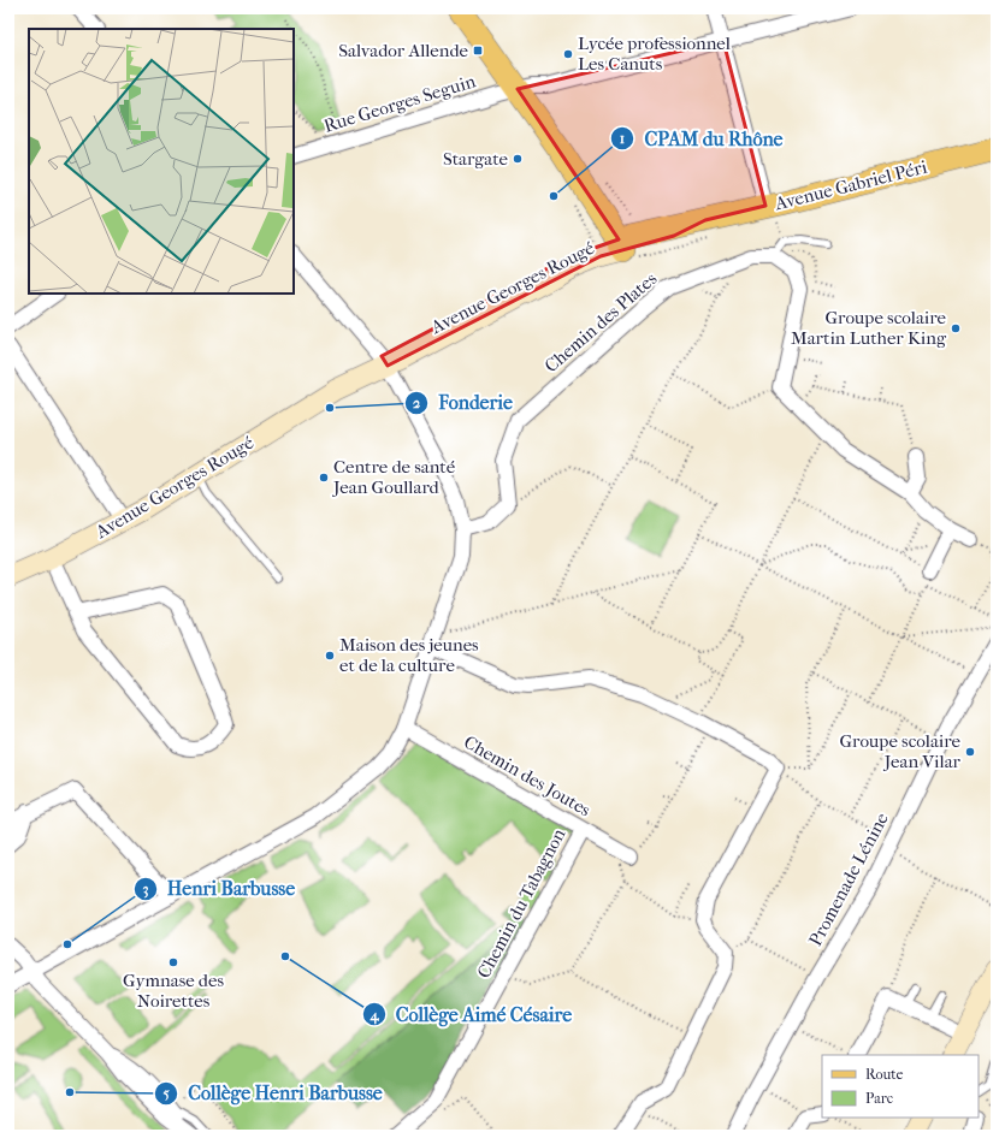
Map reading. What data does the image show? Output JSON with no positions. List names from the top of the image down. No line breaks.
{"streets":{"main road":["Avenue Gabriel Péri"],"street":["Rue Georges Seguin","Avenue Georges Rougé","Chemin des Plates","Chemin des Joutes","Promenade Lénine","Chemin du Tabagnon"]},"crossings":[["Avenue Gabriel Péri","Avenue Georges Rougé"],["Chemin des Joutes","Chemin du Tabagnon"]],"places":{"transit":["Salvador Allende"],"other":["Lycée professionnel Les Canuts","Stargate","CPAM du Rhône","Groupe scolaire Martin Luther King","Fonderie","Centre de santé Jean Goullard","Maison des jeunes et de la culture","Groupe scolaire Jean Vilar","Henri Barbusse","Collège Aimé Césaire","Gymnase des Noirettes","Collège Henri Barbusse"]},"legend":["Route","Parc"]}
